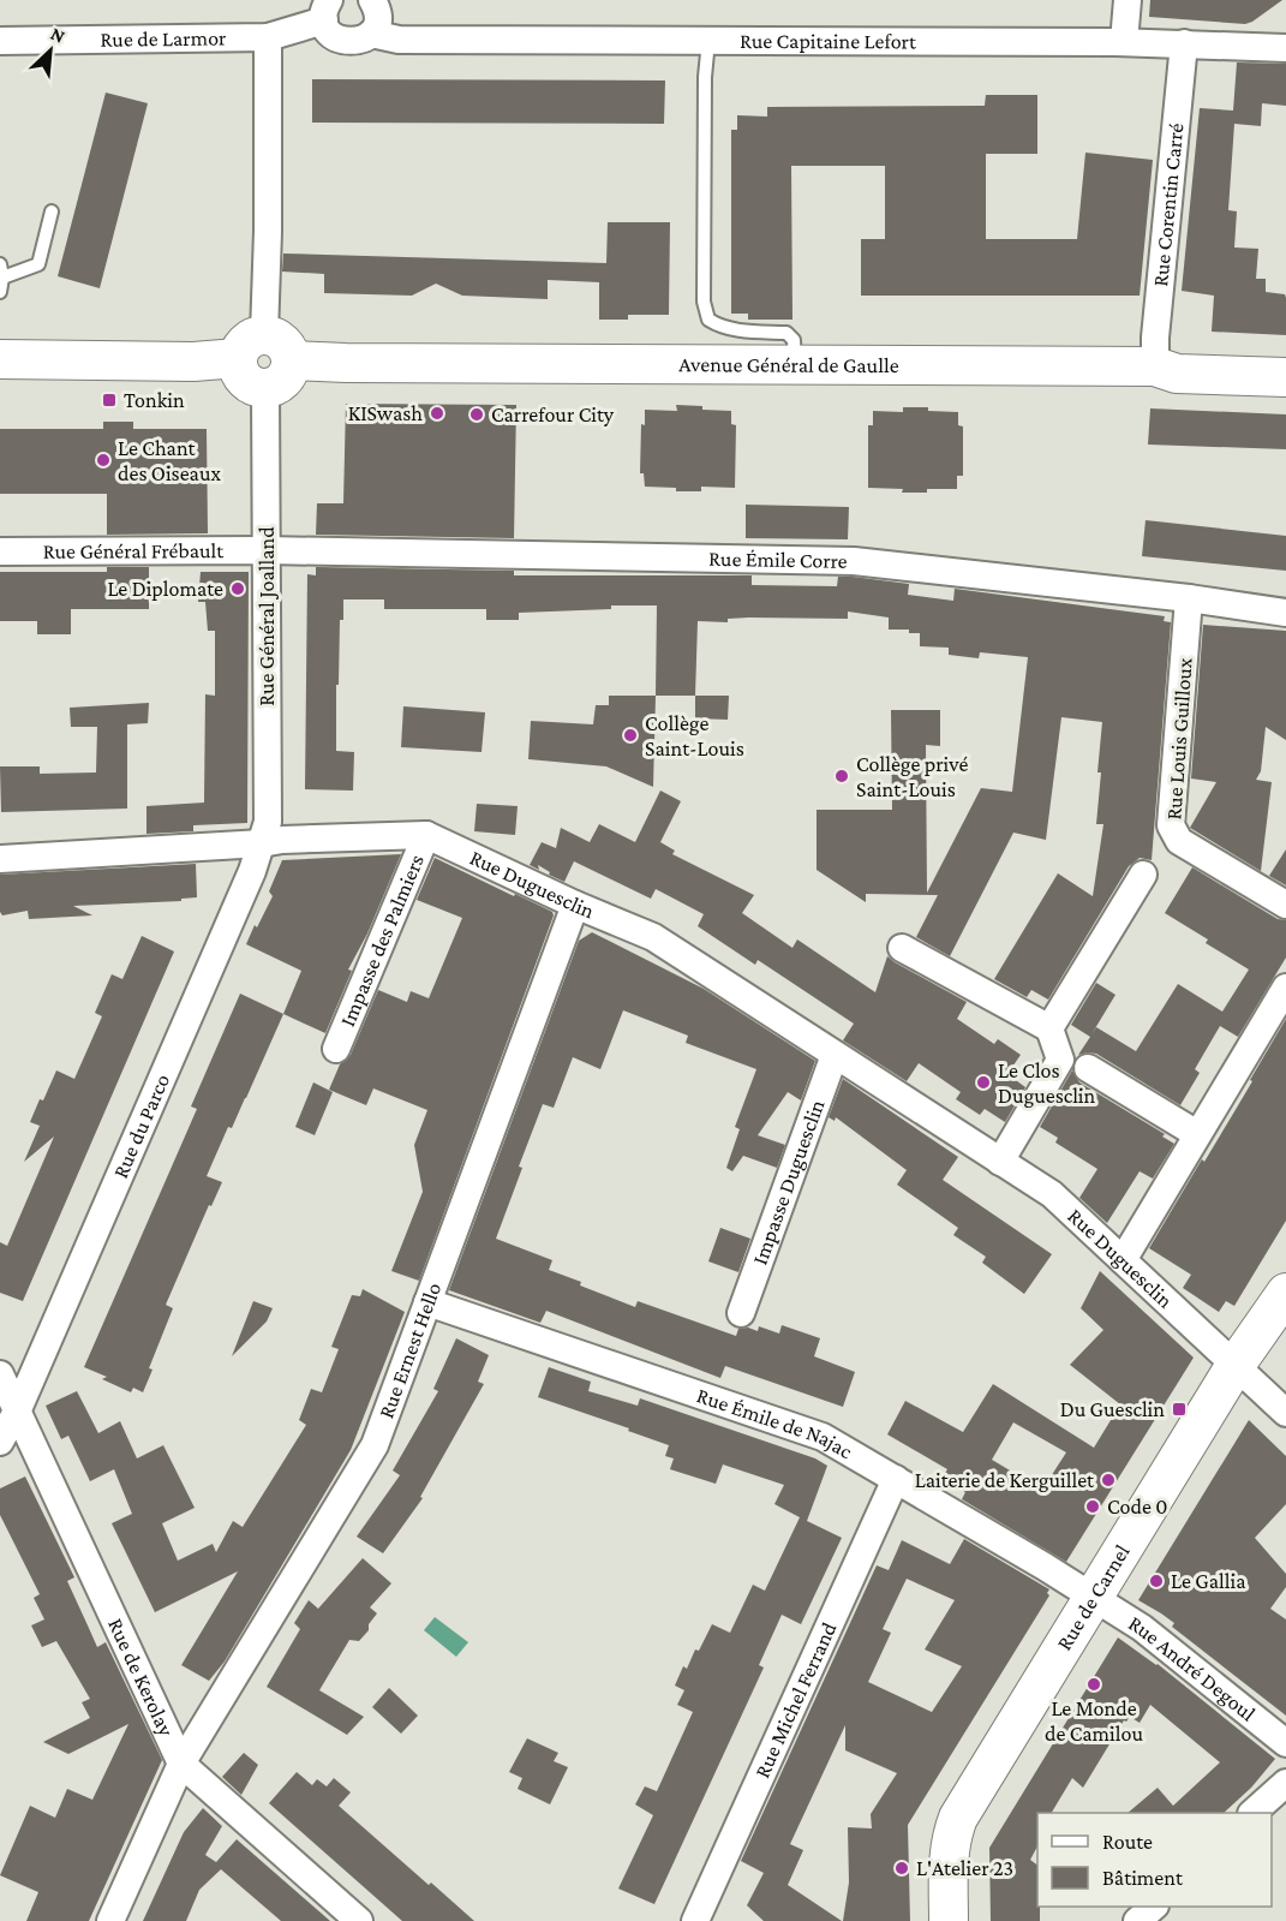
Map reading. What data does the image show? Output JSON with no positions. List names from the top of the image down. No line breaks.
{"streets":{"main road":["Avenue Général de Gaulle","Rue de Carnel"],"street":["Rue de Larmor","Rue Capitaine Lefort","Rue Corentin Carré","Rue Général Frébault","Rue Émile Corre","Rue Général Joalland","Rue Louis Guilloux","Rue Duguesclin","Impasse des Palmiers","Rue du Parco","Impasse Duguesclin","Rue Ernest Hello","Rue Émile de Najac","Rue André Degoul","Rue de Kerolay","Rue Michel Ferrand"]},"crossings":[["Rue de Larmor","Rue Capitaine Lefort"],["Rue Capitaine Lefort","Rue Corentin Carré"],["Rue Corentin Carré","Avenue Général de Gaulle"],["Avenue Général de Gaulle","Rue Général Joalland"],["Rue Général Frébault","Rue Émile Corre"],["Rue Général Frébault","Rue Général Joalland"],["Rue Émile Corre","Rue Général Joalland"],["Rue Émile Corre","Rue Louis Guilloux"],["Rue Général Joalland","Rue Duguesclin"],["Rue Général Joalland","Rue du Parco"],["Rue Duguesclin","Impasse des Palmiers"],["Rue Duguesclin","Rue du Parco"],["Rue Duguesclin","Impasse Duguesclin"],["Rue Duguesclin","Rue Ernest Hello"],["Rue Duguesclin","Rue de Carnel"],["Rue du Parco","Rue de Kerolay"],["Rue Ernest Hello","Rue Émile de Najac"],["Rue Ernest Hello","Rue de Kerolay"],["Rue Émile de Najac","Rue de Carnel"],["Rue Émile de Najac","Rue André Degoul"],["Rue Émile de Najac","Rue Michel Ferrand"],["Rue de Carnel","Rue André Degoul"]],"places":{"transit":["Tonkin","Du Guesclin"],"other":["KISwash","Carrefour City","Le Chant des Oiseaux","Le Diplomate","Collège Saint-Louis","Collège privé Saint-Louis","Le Clos Duguesclin","Laiterie de Kerguillet","Code 0","Le Gallia","Le Monde de Camilou","L'Atelier 23"]},"legend":["Route","Bâtiment"],"north":"top right"}
